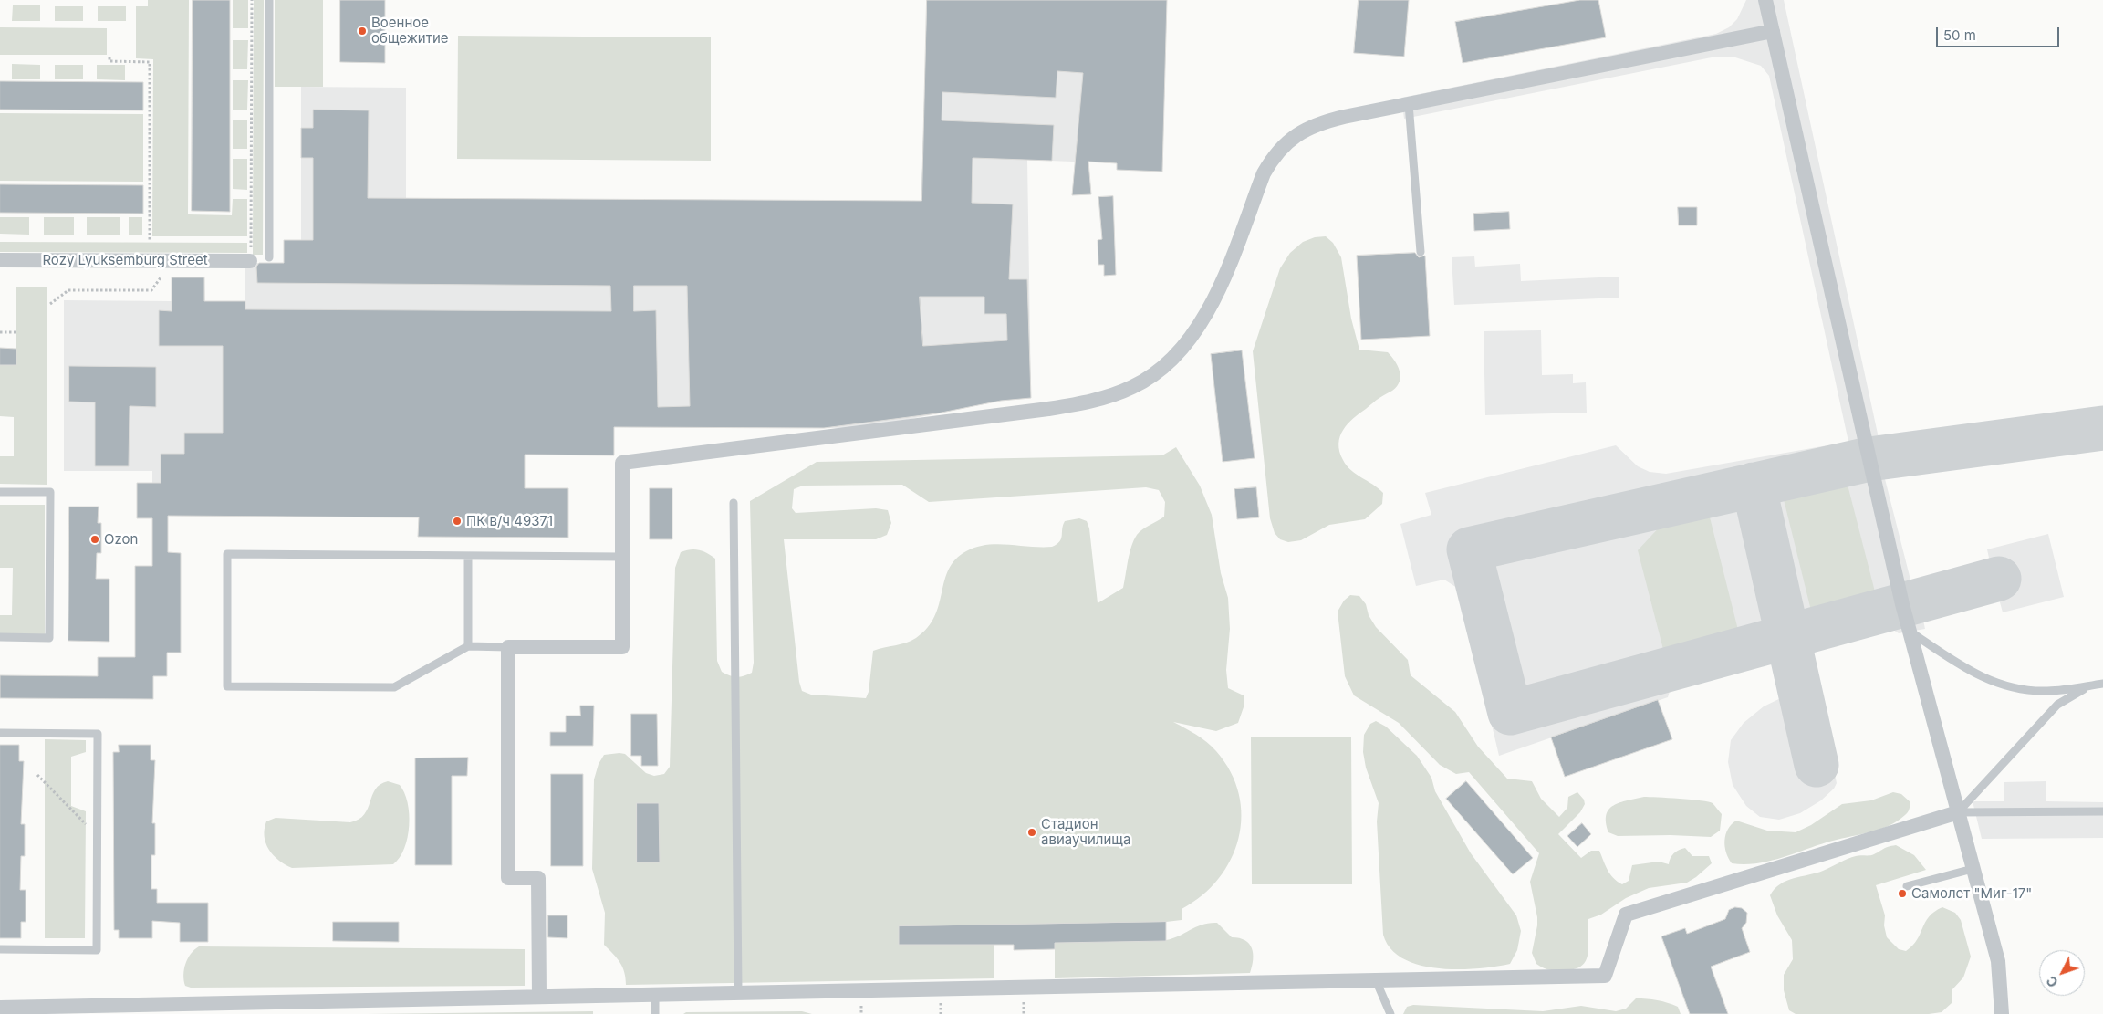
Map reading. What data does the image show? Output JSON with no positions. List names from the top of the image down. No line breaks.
{"streets":{"street":["Rozy Lyuksemburg Street"]},"places":["Военное общежитие","ПК в/ч 49371","Ozon","Стадион авиаучилища","Самолет \"Миг-17\""],"scale_bar":"50 m","north":"bottom left"}
